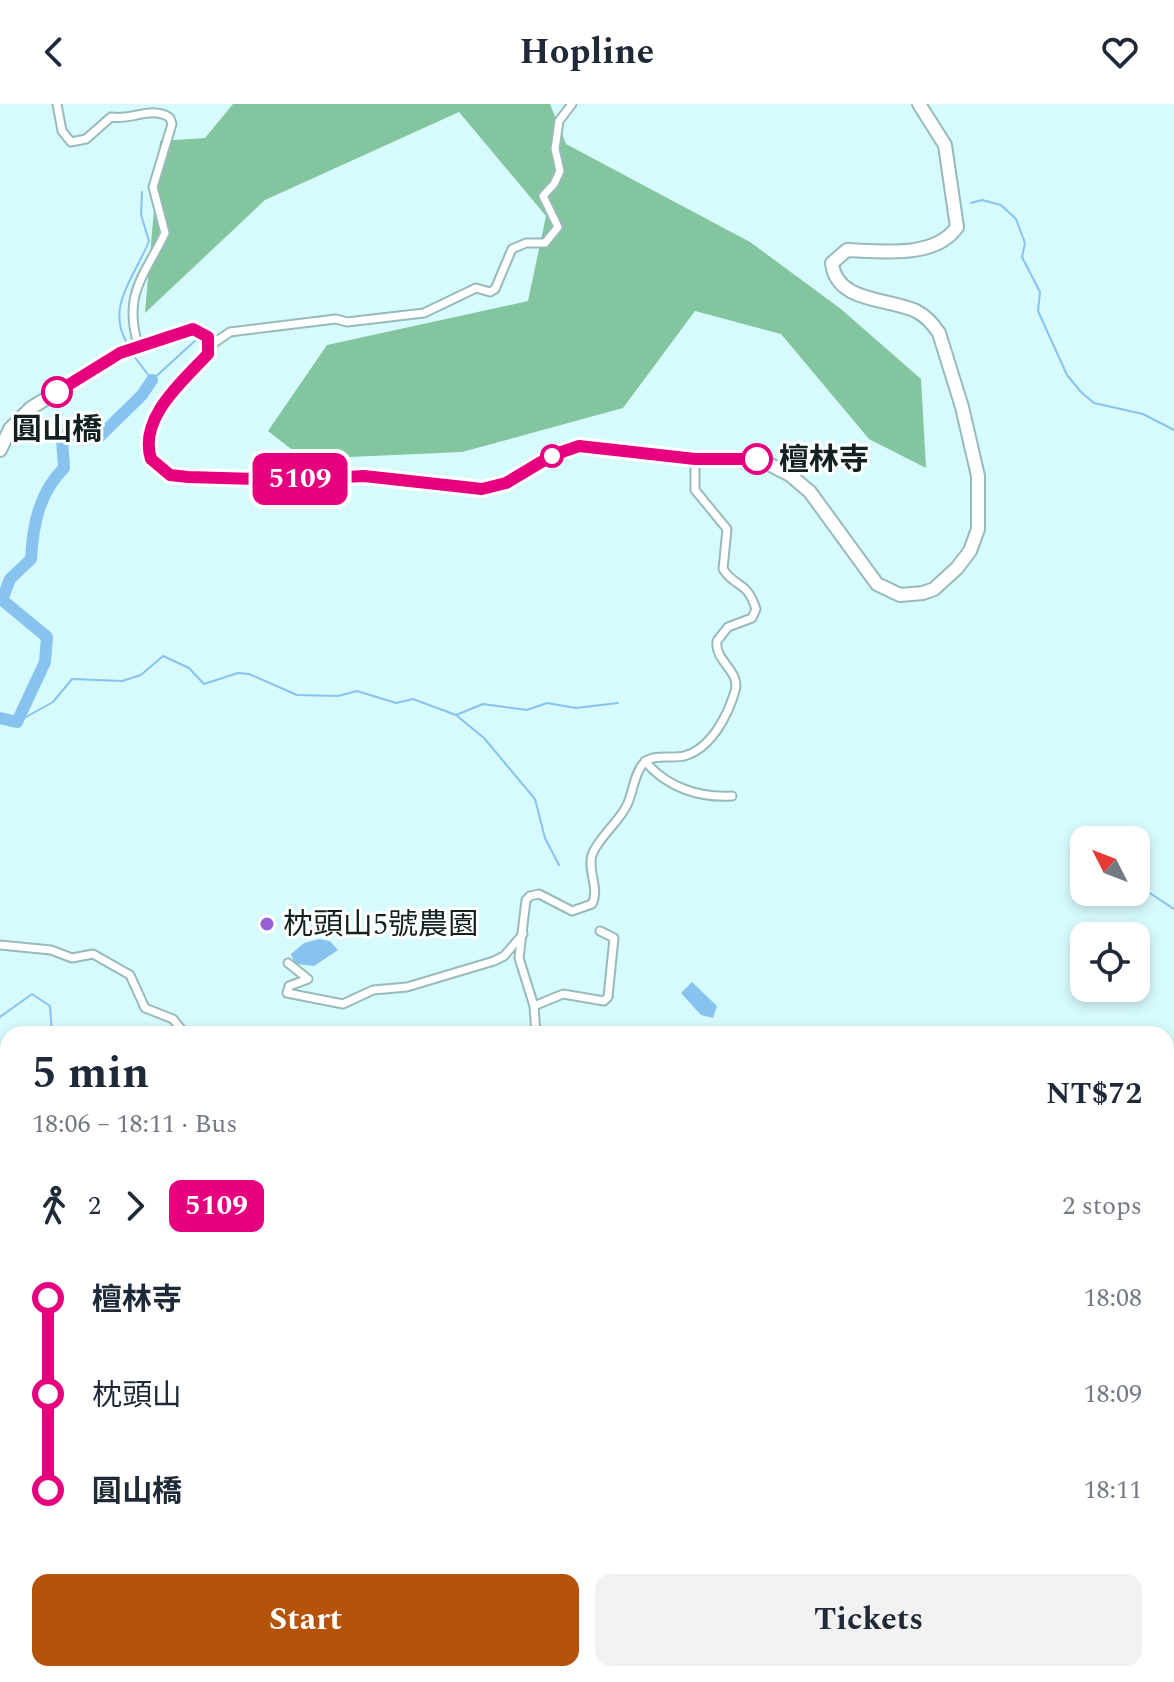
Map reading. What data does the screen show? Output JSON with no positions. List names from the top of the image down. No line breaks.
{"places":["圓山橋","檀林寺","枕頭山5號農園"],"lines":["bus line 5109"],"north":"top left","page":{"header":"Hopline","on_map":"5109","heading":["5 min","18:06 – 18:11 · Bus","NT$72"],"legs":["2","5109","2 stops"],"list":[{"name":"檀林寺","value":"18:08"},{"name":"枕頭山","value":"18:09"},{"name":"圓山橋","value":"18:11"}],"buttons":["Start","Tickets"]}}
